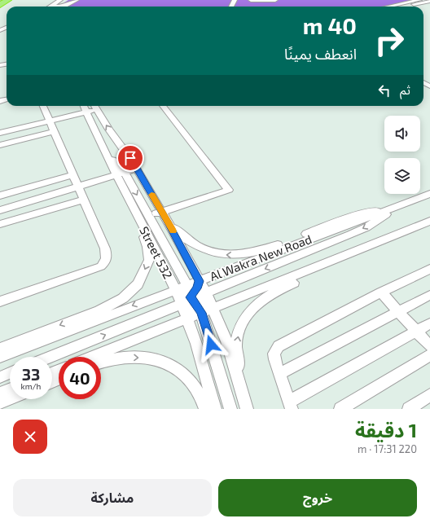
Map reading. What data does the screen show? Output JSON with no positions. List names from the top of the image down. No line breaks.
{"streets":{"street":["Street 532","Al Wakra New Road"]},"crossings":[["Street 532","Al Wakra New Road"]],"page":{"turn":["40 m","انعطف يمينًا"],"then":"ثم","speed":"33 km/h","limit":"40","heading":["1 دقيقة","220 m · 17:31"],"buttons":["خروج","مشاركة"]}}
